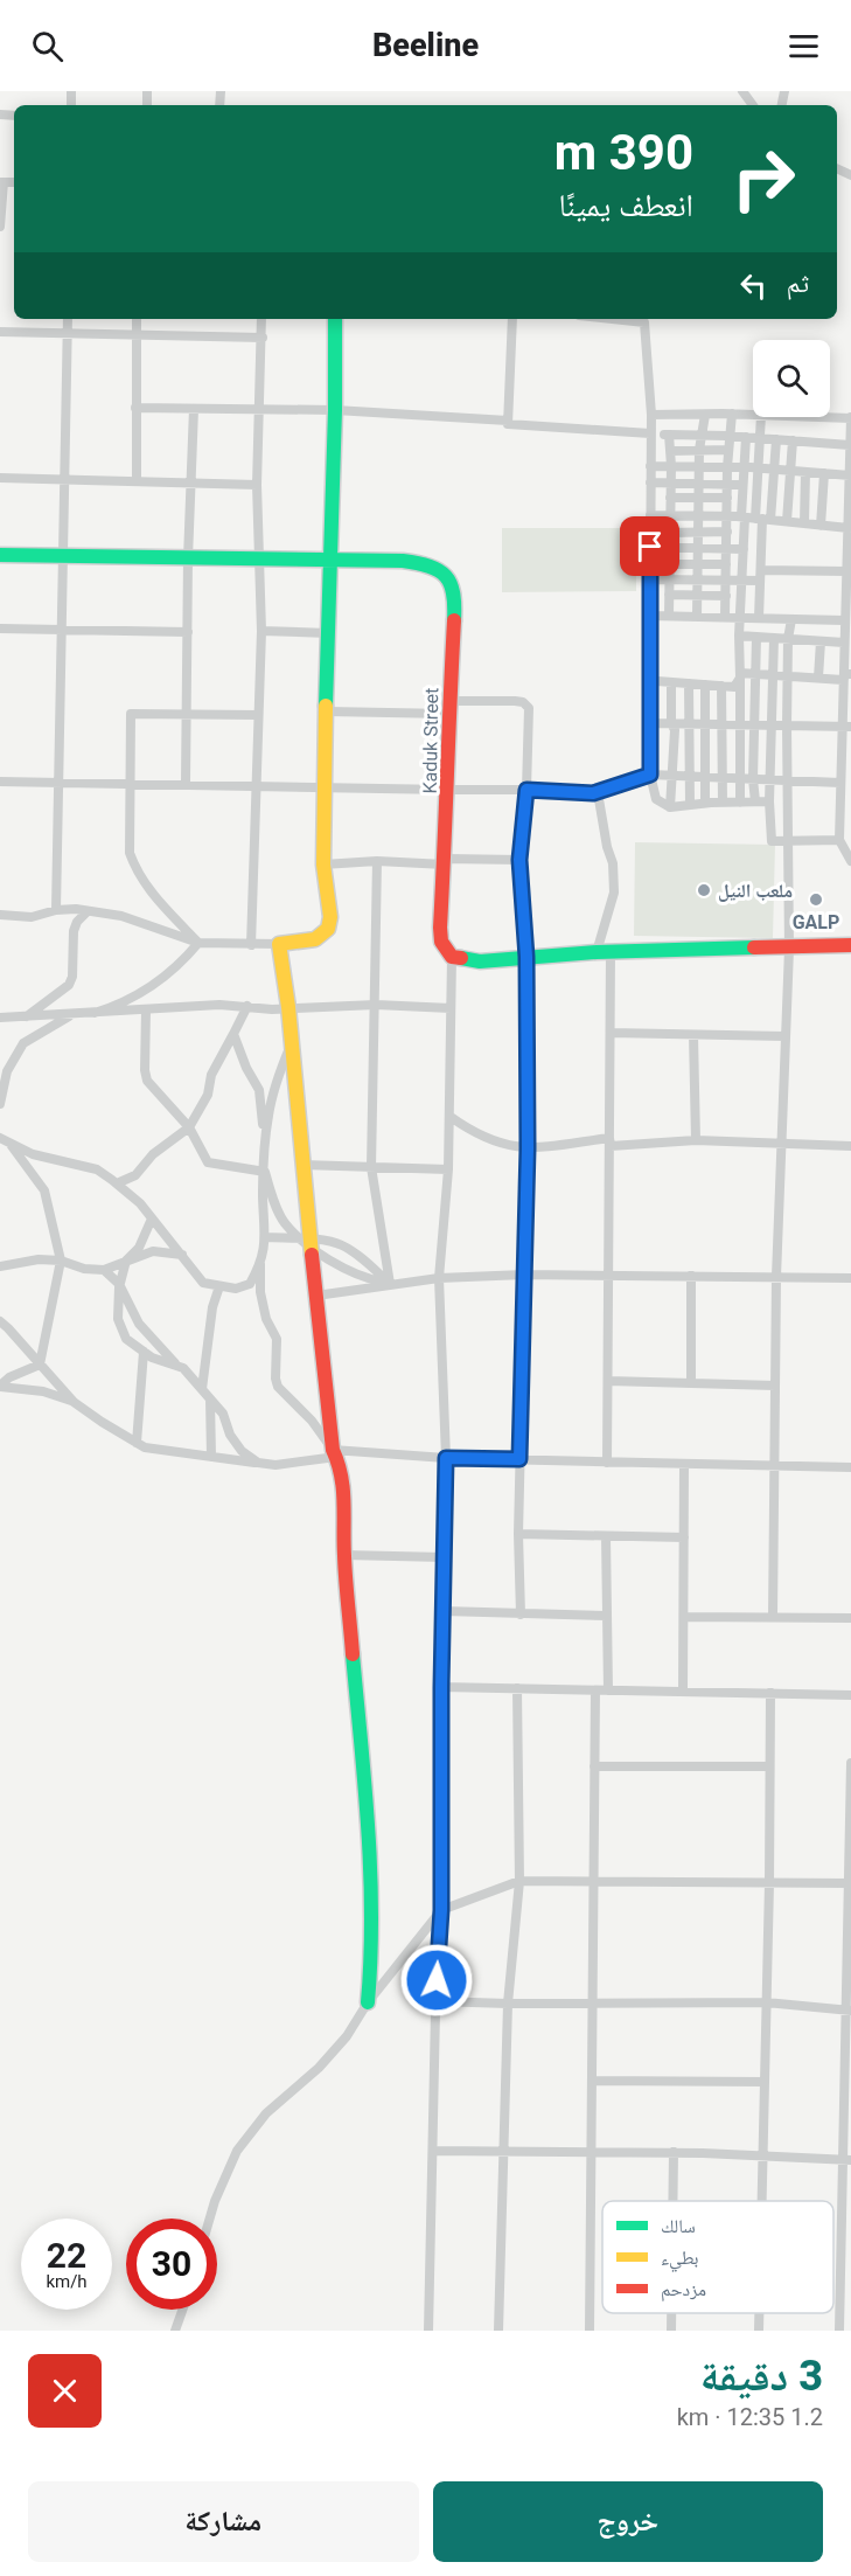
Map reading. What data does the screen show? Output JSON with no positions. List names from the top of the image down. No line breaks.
{"streets":{"street":["Kaduk Street"]},"places":["ملعب النيل","GALP"],"legend":["سالك","بطيء","مزدحم"],"page":{"header":"Beeline","turn":["390 m","انعطف يمينًا"],"then":"ثم","speed":"22 km/h","limit":"30","heading":["3 دقيقة","1.2 km · 12:35"],"buttons":["خروج","مشاركة"]}}
